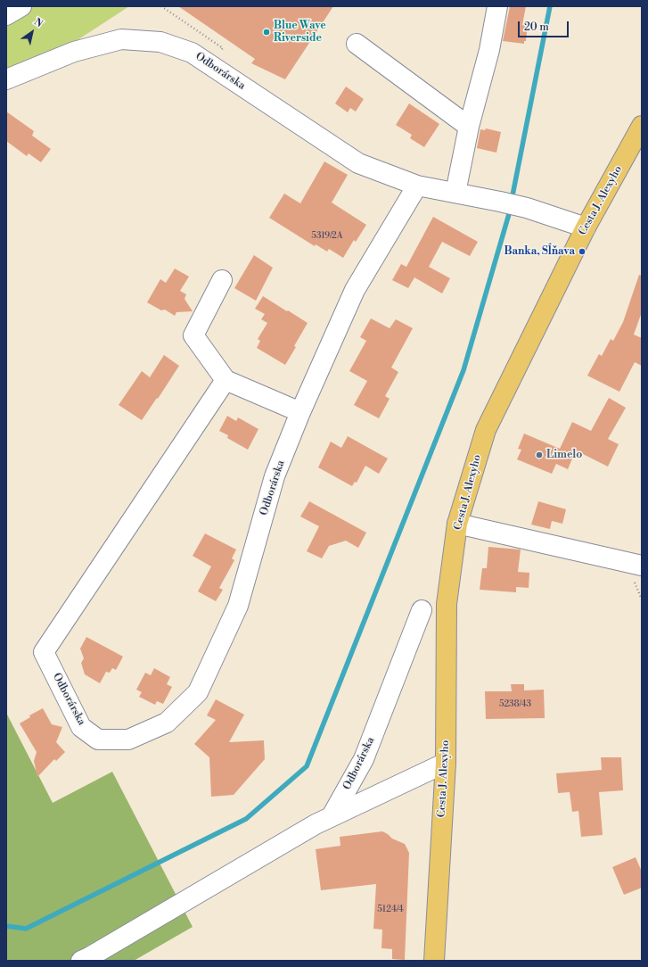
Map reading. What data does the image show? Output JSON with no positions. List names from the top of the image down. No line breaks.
{"streets":{"main road":["Cesta J. Alexyho"],"lane":["Odborárska"]},"crossings":[["Odborárska","Cesta J. Alexyho"]],"places":["Blue Wave Riverside","Banka, Sĺňava","Limelo"],"house_numbers":["5319/2A","5238/43","5124/4"],"scale_bar":"20 m","north":"top right"}
